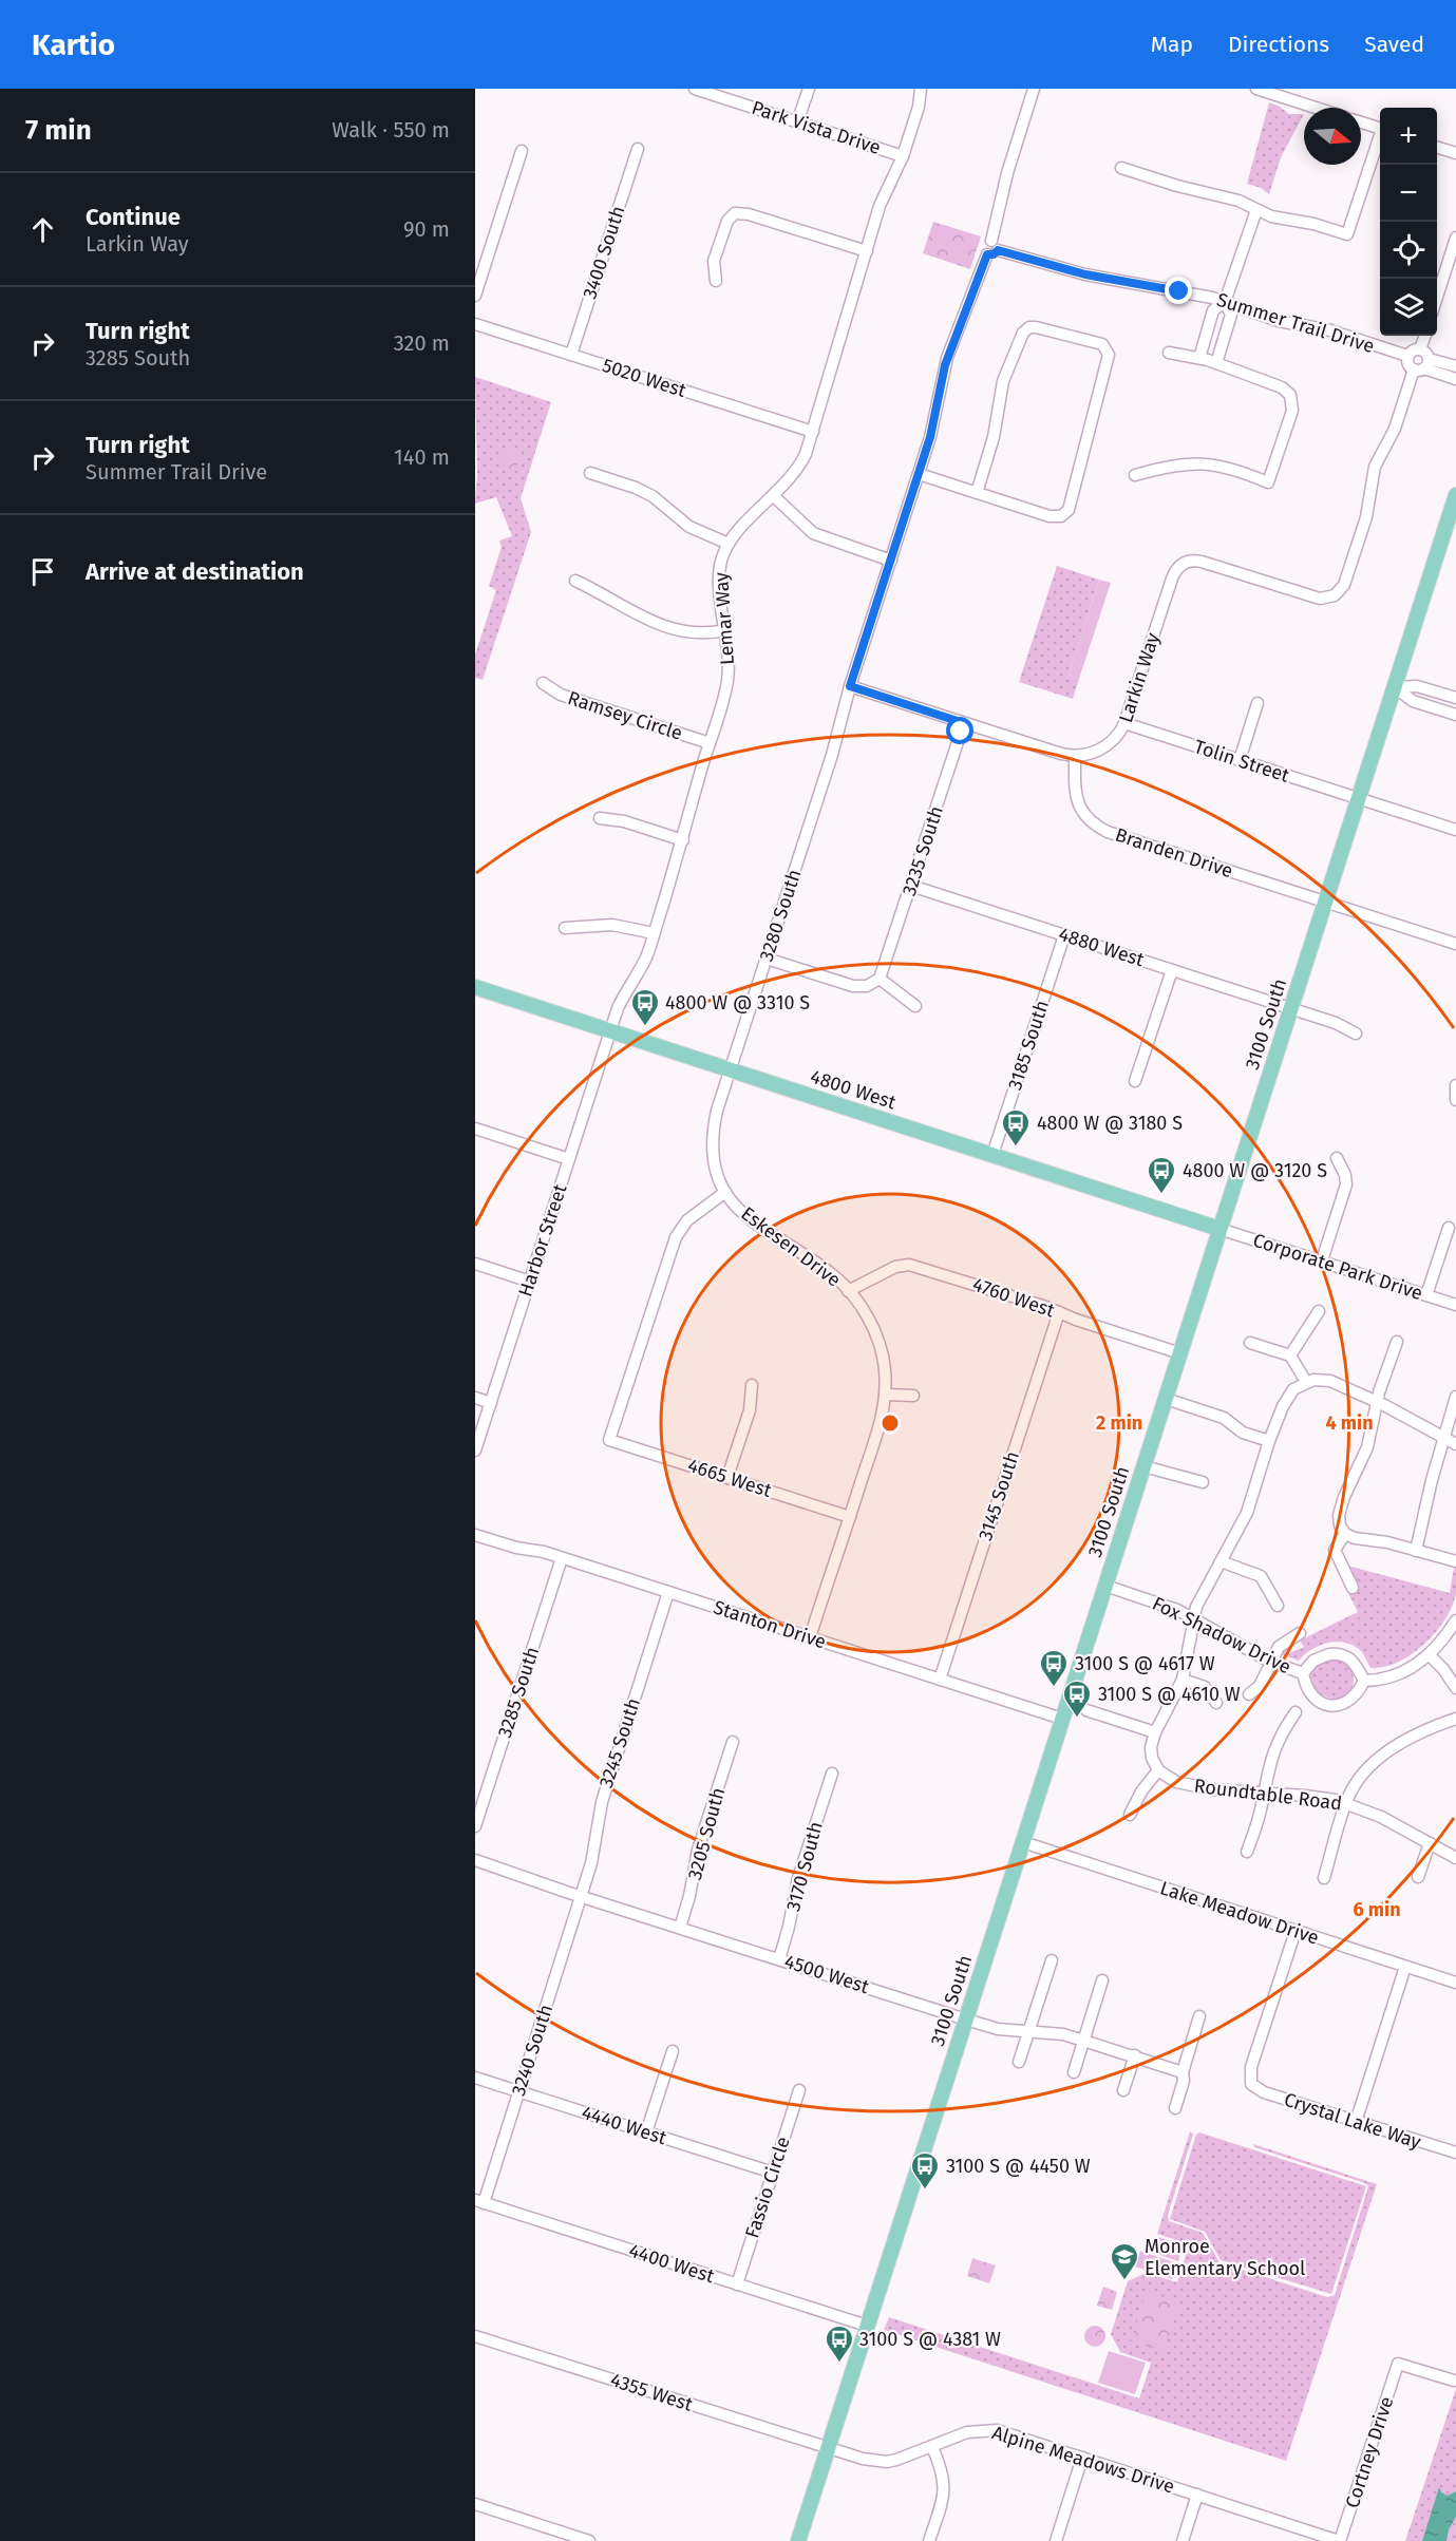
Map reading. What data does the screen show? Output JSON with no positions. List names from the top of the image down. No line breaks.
{"streets":{"main road":["3100 South","4800 West"],"street":["Park Vista Drive","3400 South","Summer Trail Drive","5020 West","Lemar Way","Larkin Way","Ramsey Circle","Tolin Street","3235 South","Branden Drive","3280 South","4880 West","3185 South","Harbor Street","Eskesen Drive","Corporate Park Drive","4760 West","4665 West","3145 South","Stanton Drive","Fox Shadow Drive","3285 South","3245 South","Roundtable Road","3205 South","3170 South","Lake Meadow Drive","4500 West","3240 South","Crystal Lake Way","4440 West","Fassio Circle","4400 West","4355 West","Cortney Drive","Alpine Meadows Drive"]},"crossings":[["Park Vista Drive","Lemar Way"],["3400 South","5020 West"],["5020 West","Lemar Way"],["Lemar Way","Ramsey Circle"],["Lemar Way","4800 West"],["Lemar Way","Harbor Street"],["Larkin Way","Tolin Street"],["Larkin Way","Branden Drive"],["Tolin Street","3100 South"],["3235 South","4880 West"],["Branden Drive","3100 South"],["3280 South","4800 West"],["3280 South","Eskesen Drive"],["4880 West","3100 South"],["4880 West","3185 South"],["3100 South","4800 West"],["3100 South","Corporate Park Drive"],["3100 South","4760 West"],["3100 South","Stanton Drive"],["3100 South","Fox Shadow Drive"],["3100 South","Lake Meadow Drive"],["3100 South","4500 West"],["3100 South","4400 West"],["3100 South","4355 West"],["3100 South","Alpine Meadows Drive"],["3185 South","4800 West"],["4800 West","Harbor Street"],["4800 West","Eskesen Drive"],["4800 West","Corporate Park Drive"],["Eskesen Drive","4760 West"],["Eskesen Drive","4665 West"],["Eskesen Drive","Stanton Drive"],["4760 West","3145 South"],["3145 South","Stanton Drive"],["Stanton Drive","3285 South"],["Stanton Drive","3245 South"],["3245 South","4500 West"],["3245 South","3240 South"],["3205 South","4500 West"],["3170 South","4500 West"],["Lake Meadow Drive","Crystal Lake Way"],["4500 West","3240 South"],["3240 South","4440 West"],["3240 South","4400 West"],["4440 West","Fassio Circle"],["Fassio Circle","4400 West"],["4355 West","Alpine Meadows Drive"],["Cortney Drive","Alpine Meadows Drive"]],"places":{"bus stop":["4800 W @ 3310 S","4800 W @ 3180 S","4800 W @ 3120 S","3100 S @ 4617 W","3100 S @ 4610 W","3100 S @ 4450 W","3100 S @ 4381 W"],"school or university":["Monroe Elementary School"]},"north":"right","page":{"header":"Kartio","nav":["Map","Directions","Saved"],"heading":["7 min","Walk · 550 m"],"map_buttons":["+","−"],"list":[["Continue","Larkin Way","90 m"],["Turn right","3285 South","320 m"],["Turn right","Summer Trail Drive","140 m"],"Arrive at destination"]},"rings":["2 min","4 min","6 min"]}
